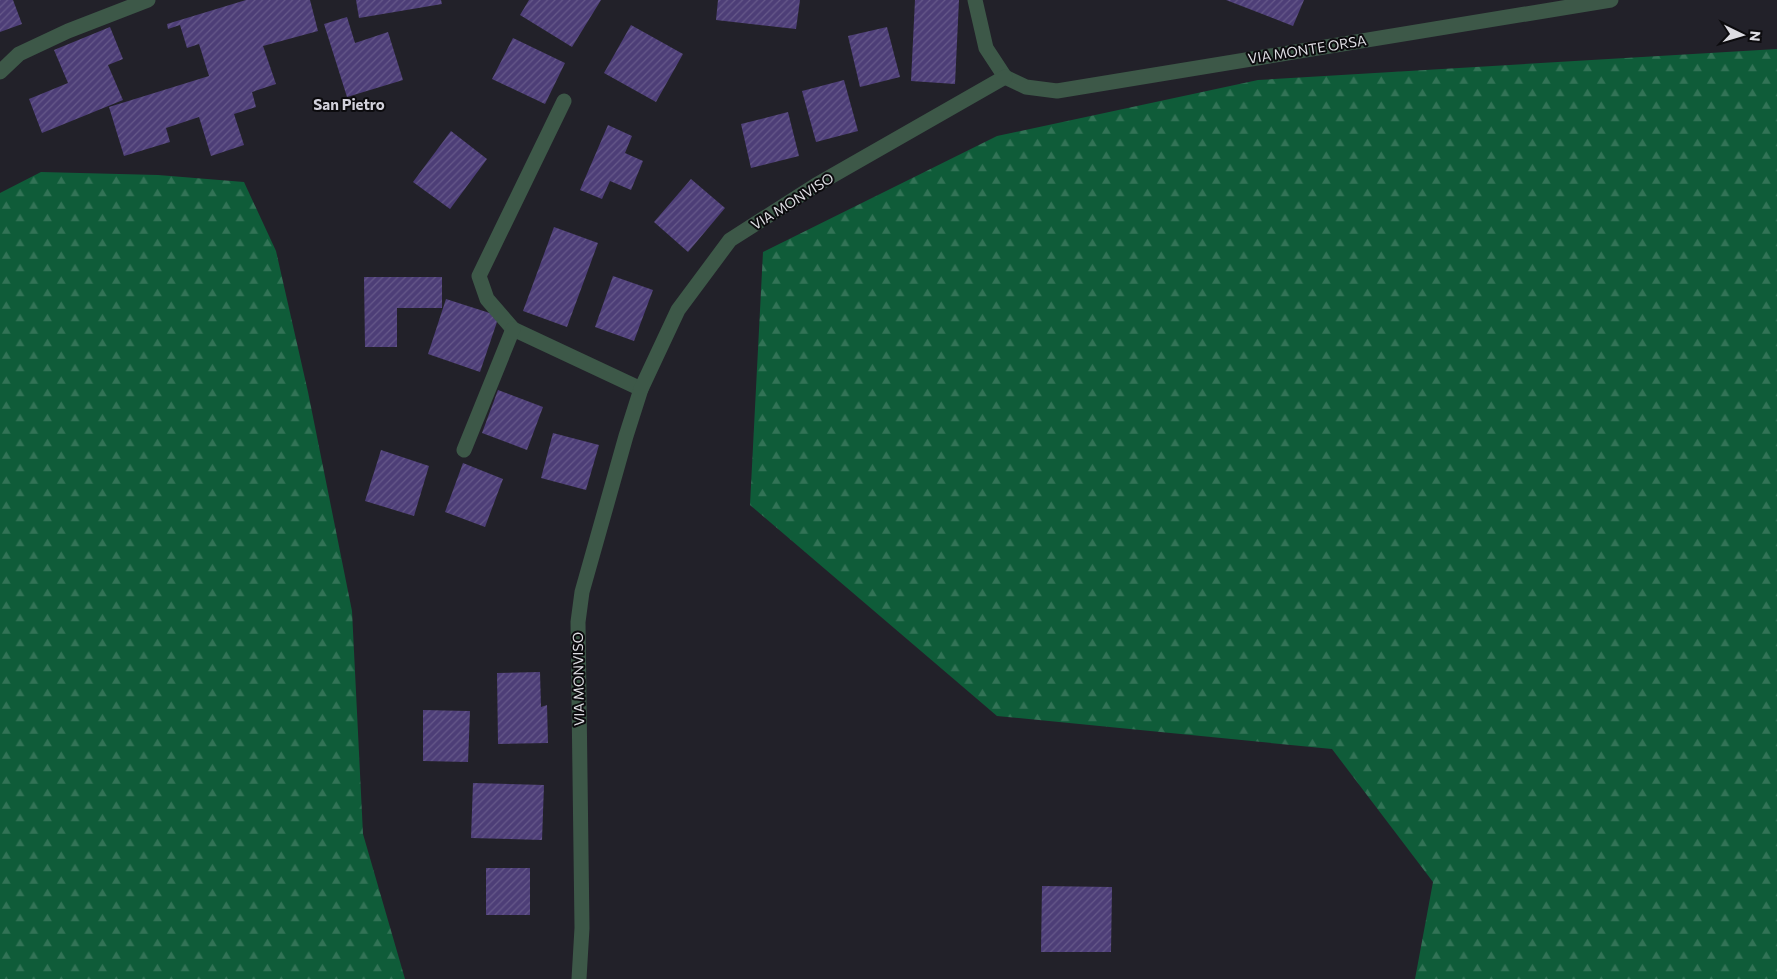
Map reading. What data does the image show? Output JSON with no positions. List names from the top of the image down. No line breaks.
{"streets":{"street":["VIA MONTE ORSA","VIA MONVISO"]},"crossings":[["VIA MONTE ORSA","VIA MONVISO"]],"districts":["San Pietro"],"north":"right"}
